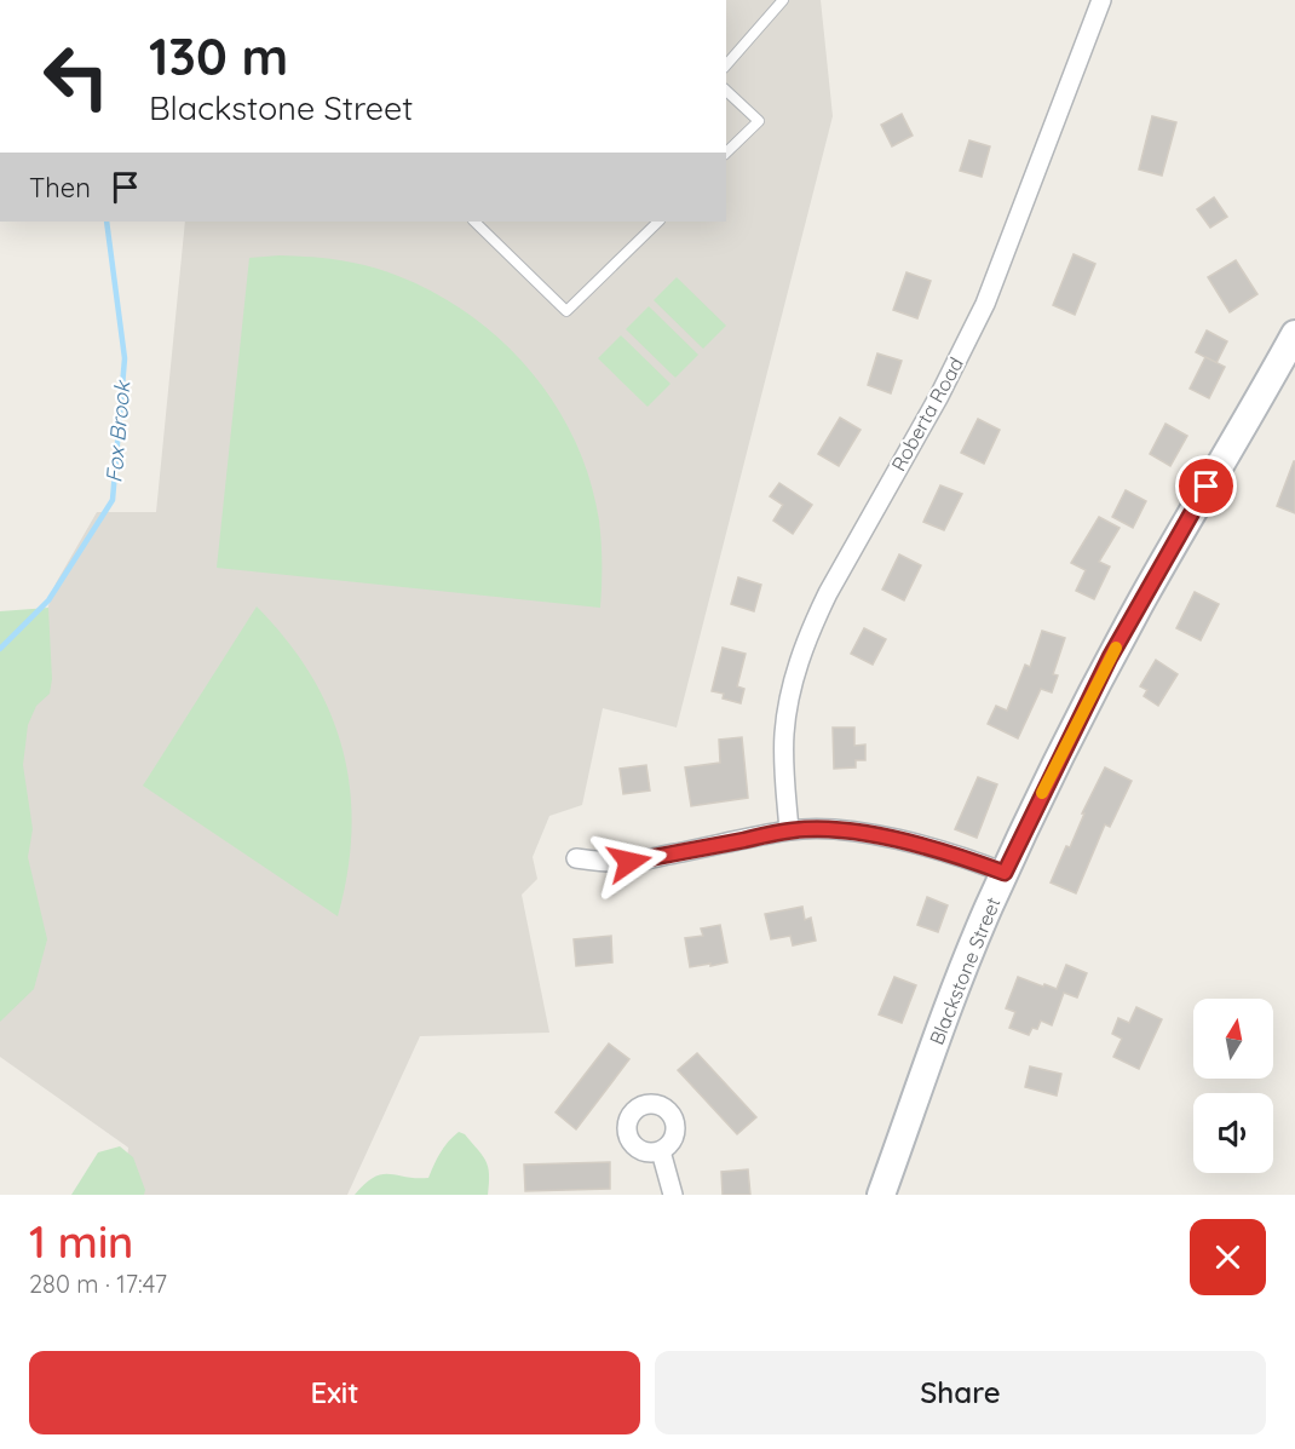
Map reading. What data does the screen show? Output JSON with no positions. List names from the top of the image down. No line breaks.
{"streets":{"main road":["Blackstone Street"],"street":["Roberta Road"]},"water":["Fox Brook"],"north":"top","page":{"turn":["130 m","Blackstone Street"],"then":"Then","heading":["1 min","280 m · 17:47"],"buttons":["Exit","Share"]}}
